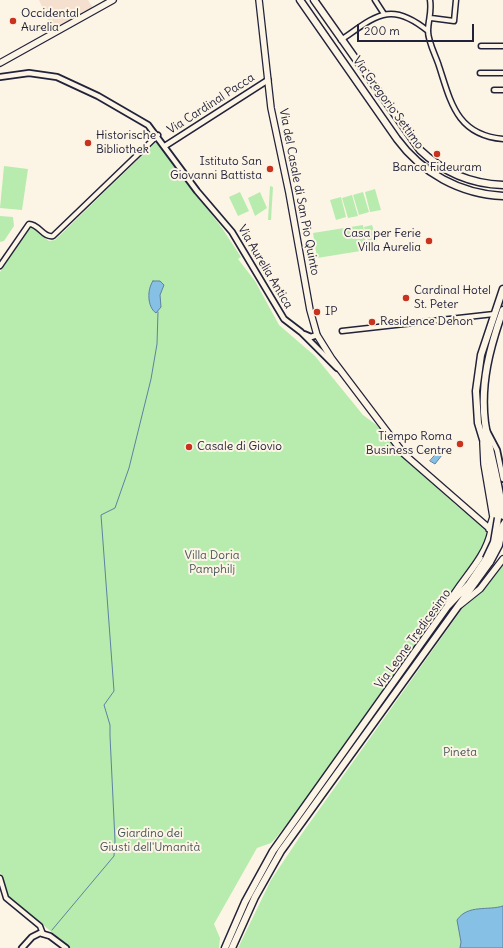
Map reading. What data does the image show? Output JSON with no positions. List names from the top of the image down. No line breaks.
{"streets":{"main road":["Via Gregorio Settimo","Via del Casale di San Pio Quinto","Via Aurelia Antica","Via Leone Tredicesimo"],"street":["Via Cardinal Pacca"]},"crossings":[["Via Cardinal Pacca","Via del Casale di San Pio Quinto"],["Via Cardinal Pacca","Via Aurelia Antica"],["Via del Casale di San Pio Quinto","Via Aurelia Antica"]],"parks":["Villa Doria Pamphilj","Pineta","Giardino dei Giusti dell'Umanità"],"places":["Occidental Aurelia","Historische Bibliothek","Banca Fideuram","Istituto San Giovanni Battista","Casa per Ferie Villa Aurelia","Cardinal Hotel St. Peter","IP","Residence Dehon","Tiempo Roma Business Centre","Casale di Giovio"],"scale_bar":"200 m"}
